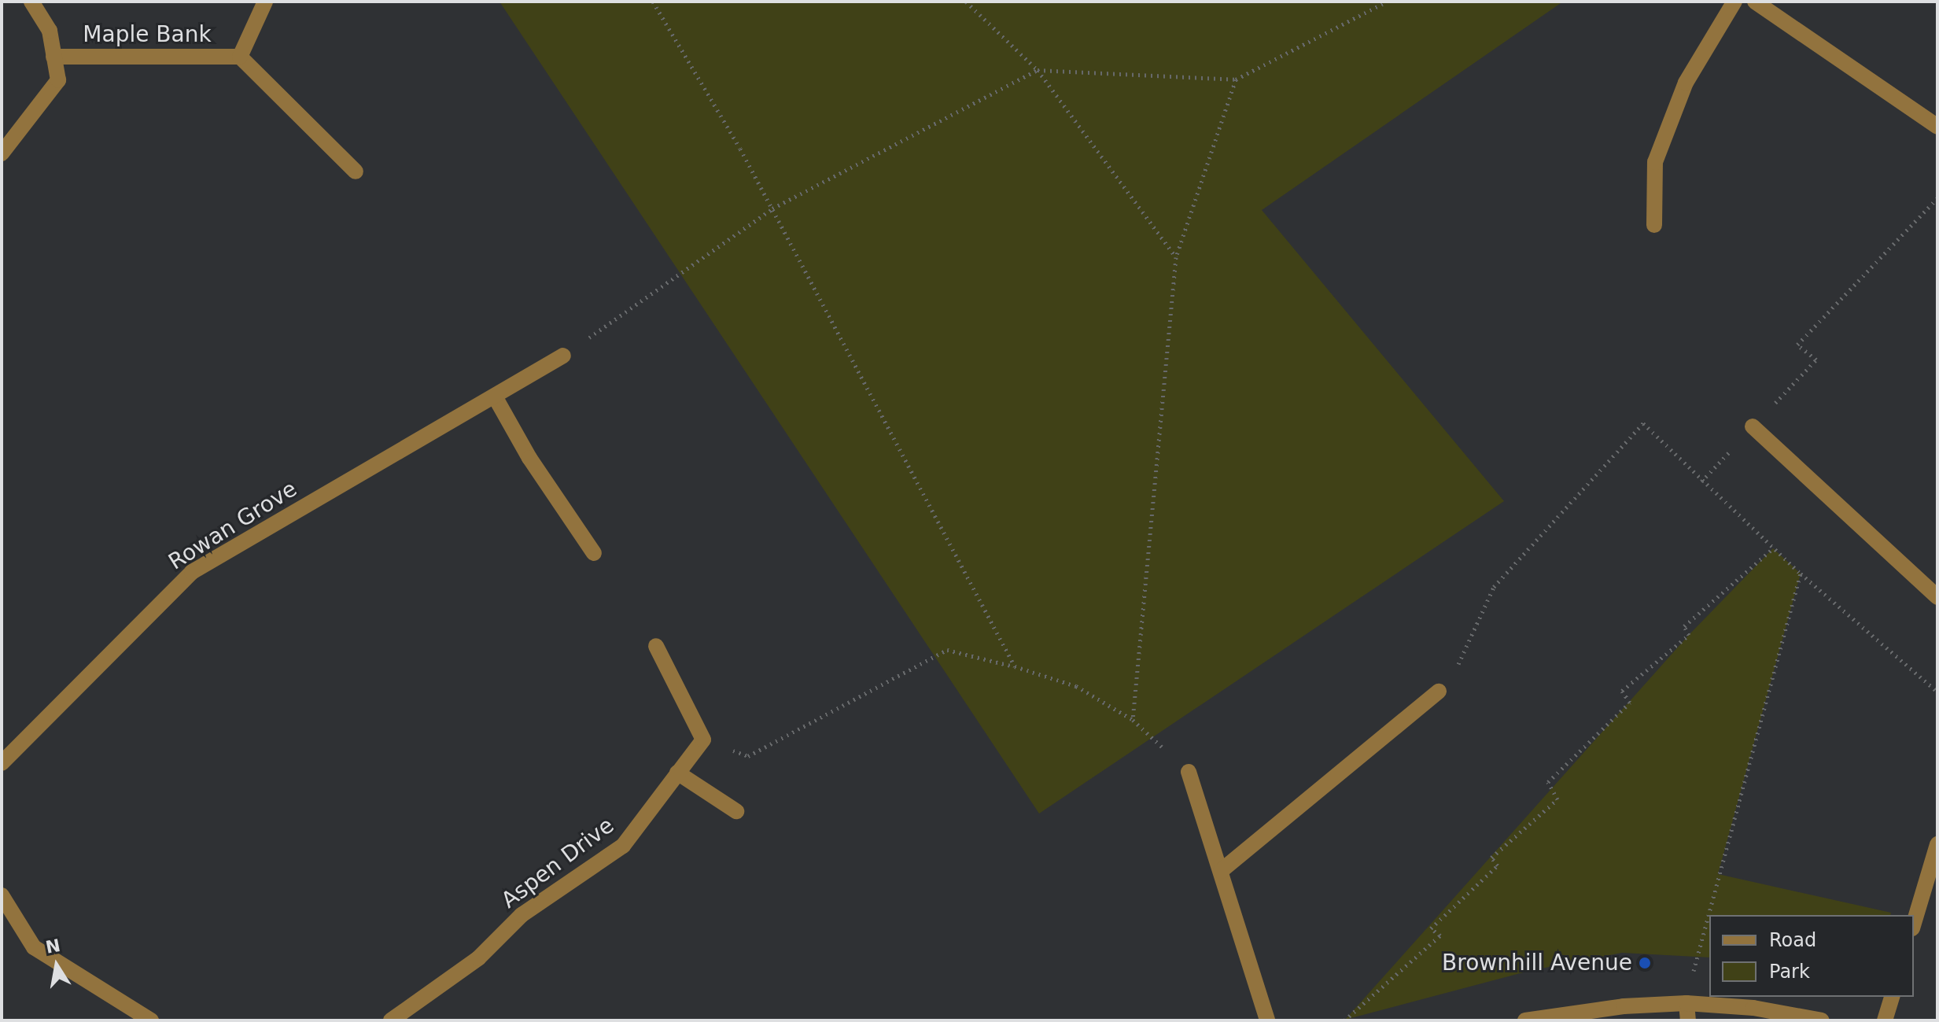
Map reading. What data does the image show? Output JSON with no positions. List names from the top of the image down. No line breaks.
{"streets":{"street":["Maple Bank","Rowan Grove","Aspen Drive"]},"places":["Brownhill Avenue"],"legend":["Road","Park"],"north":"top"}
